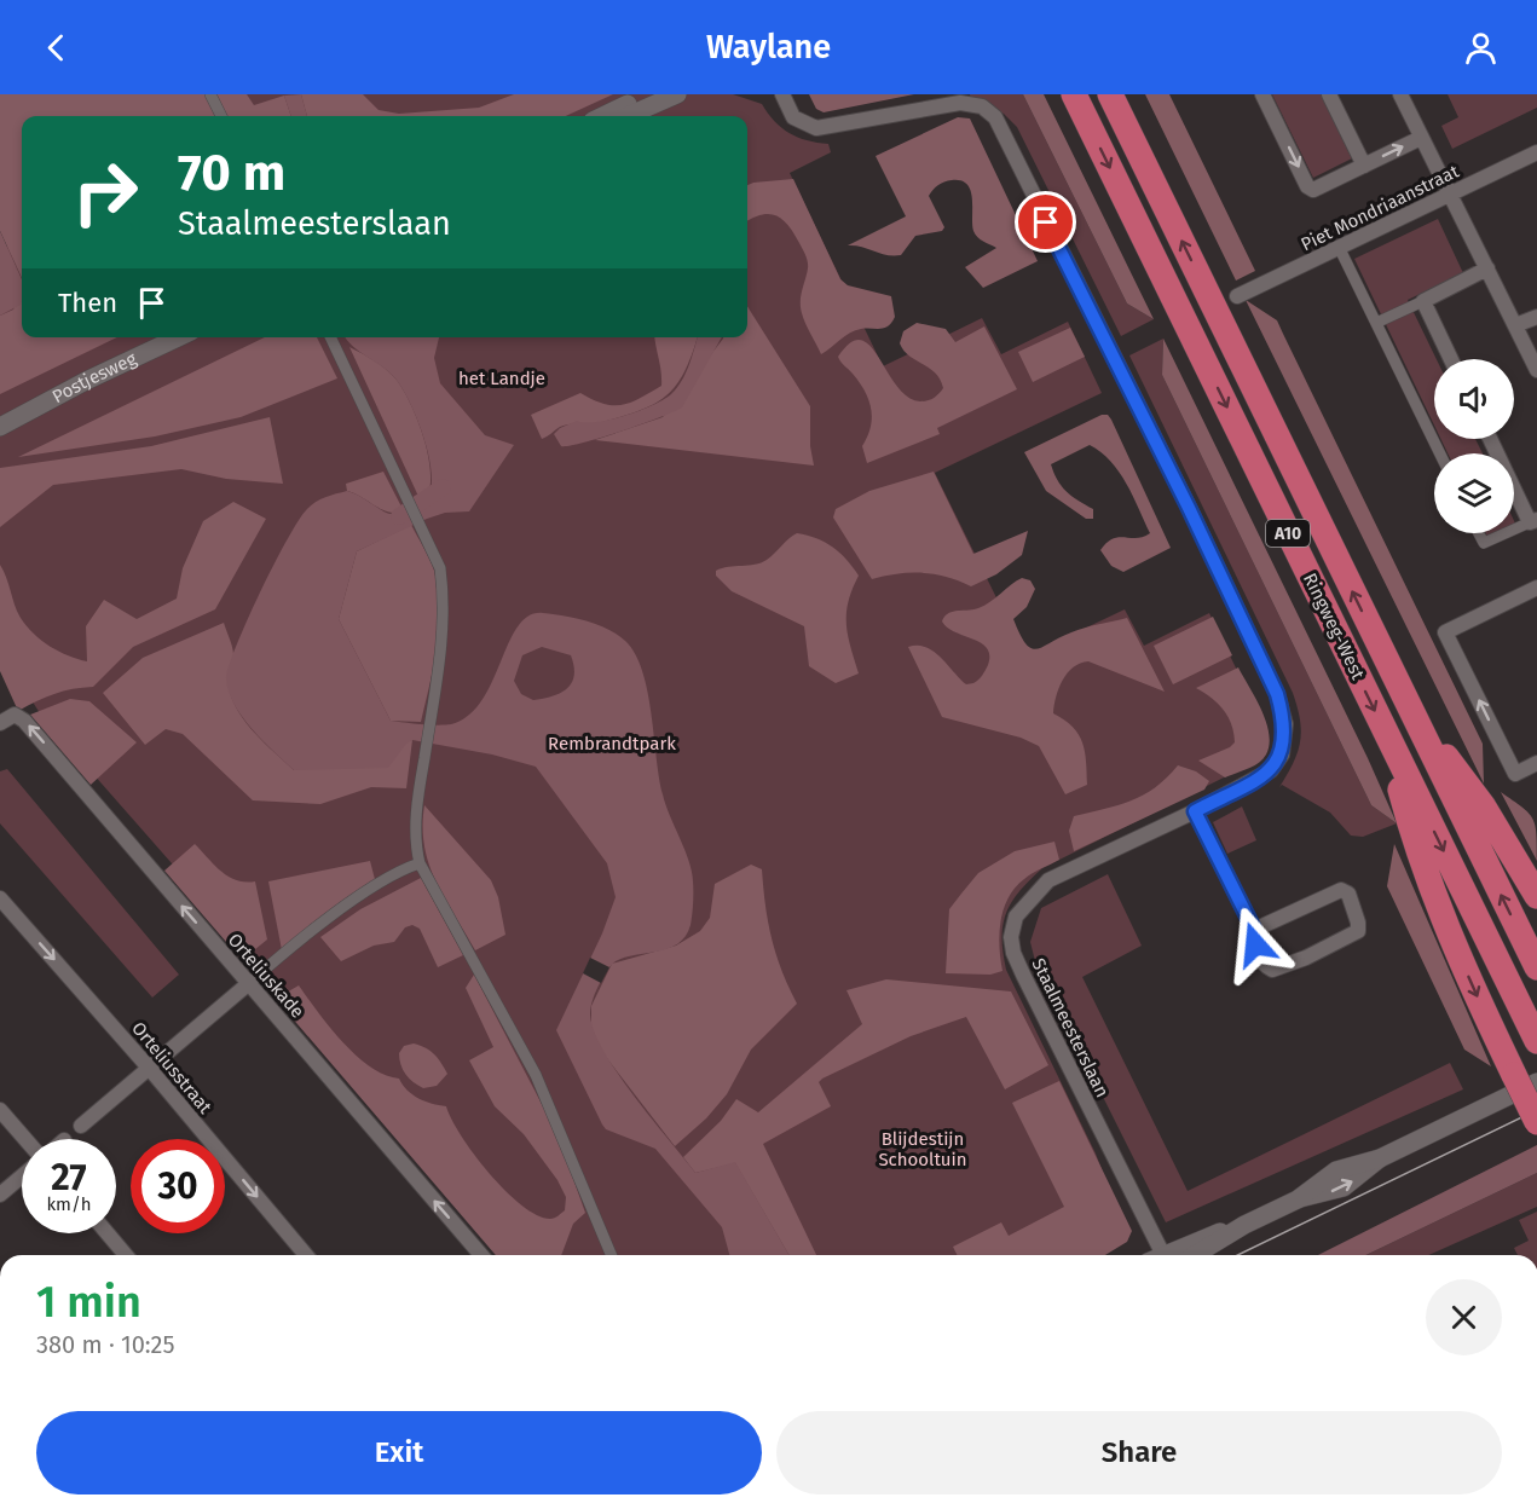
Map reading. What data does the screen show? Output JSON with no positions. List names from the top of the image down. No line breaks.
{"streets":{"highway":["A10","Ringweg-West"],"street":["Piet Mondriaanstraat","Postjesweg","Orteliuskade","Staalmeesterslaan","Orteliusstraat"]},"crossings":[["A10","Ringweg-West"]],"one_way":["Orteliuskade","Orteliusstraat"],"parks":["het Landje","Rembrandtpark","Blijdestijn Schooltuin"],"page":{"header":"Waylane","turn":["70 m","Staalmeesterslaan"],"then":"Then","speed":"27 km/h","limit":"30","heading":["1 min","380 m · 10:25"],"buttons":["Exit","Share"]}}
